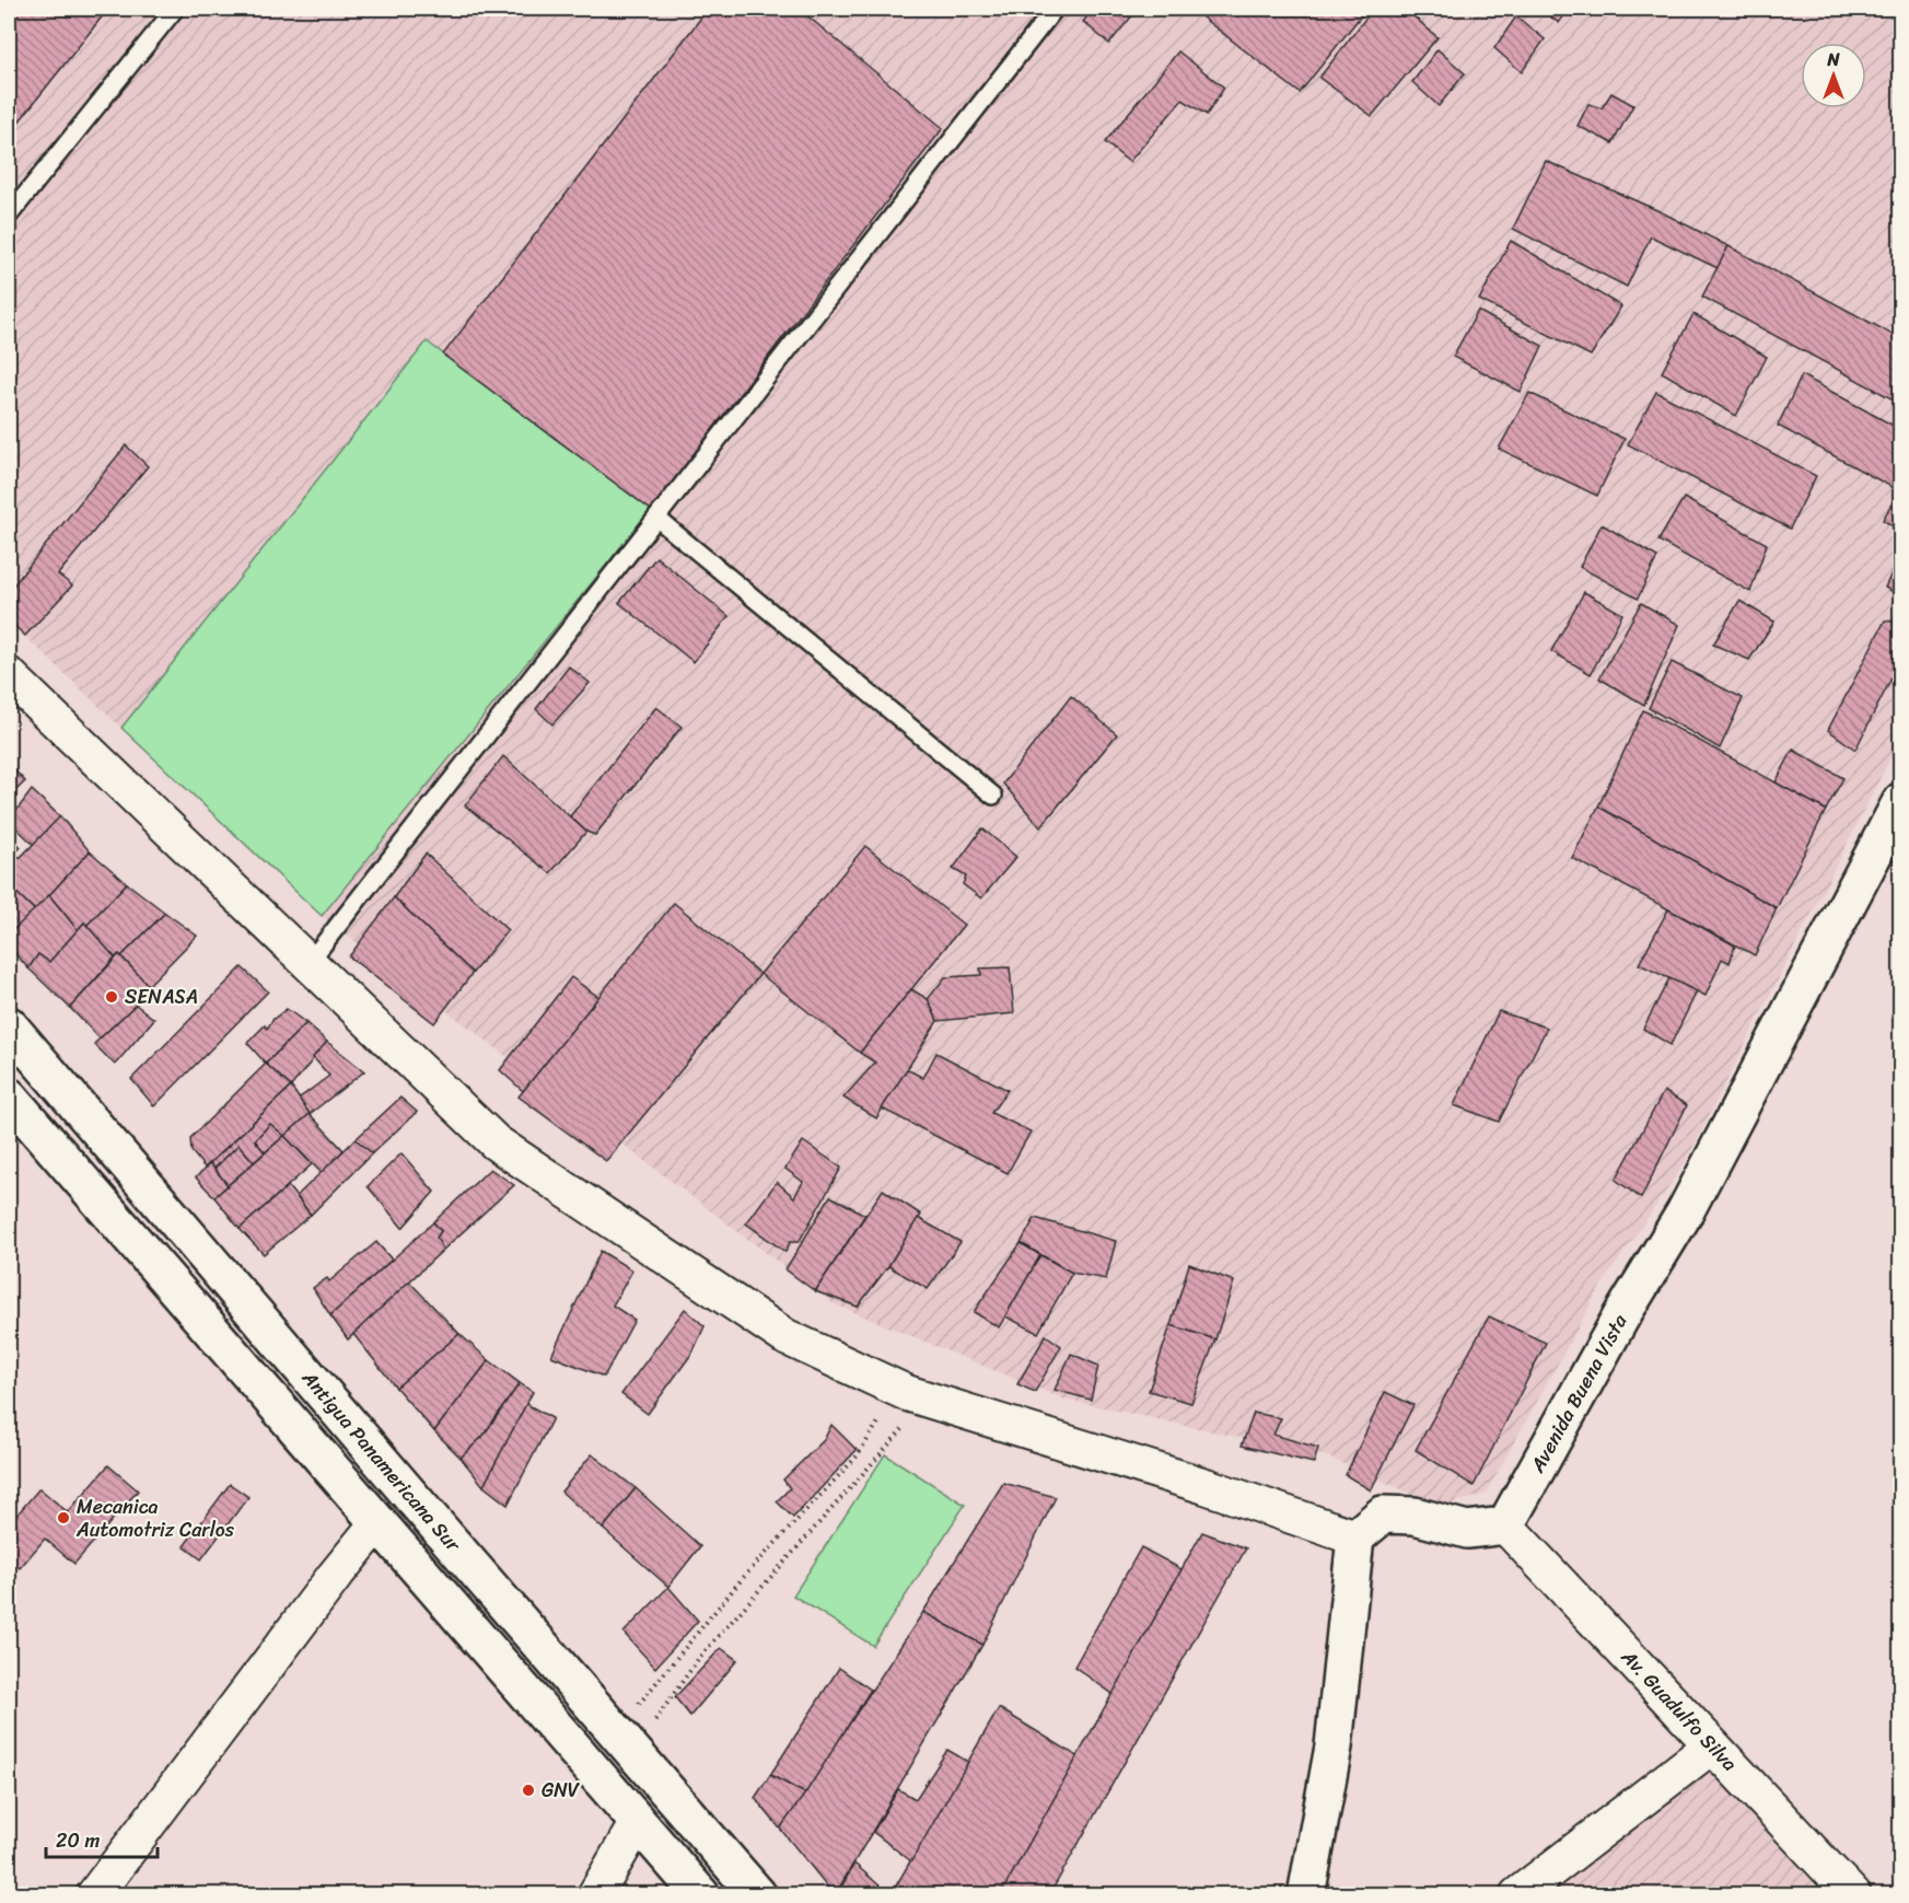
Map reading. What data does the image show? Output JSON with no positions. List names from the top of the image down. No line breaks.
{"streets":{"main road":["Avenida Buena Vista","Antigua Panamericana Sur"],"street":["Av. Guadulfo Silva"]},"crossings":[["Avenida Buena Vista","Av. Guadulfo Silva"]],"places":["SENASA","Mecanica Automotriz Carlos","GNV"],"scale_bar":"20 m","north":"top"}
